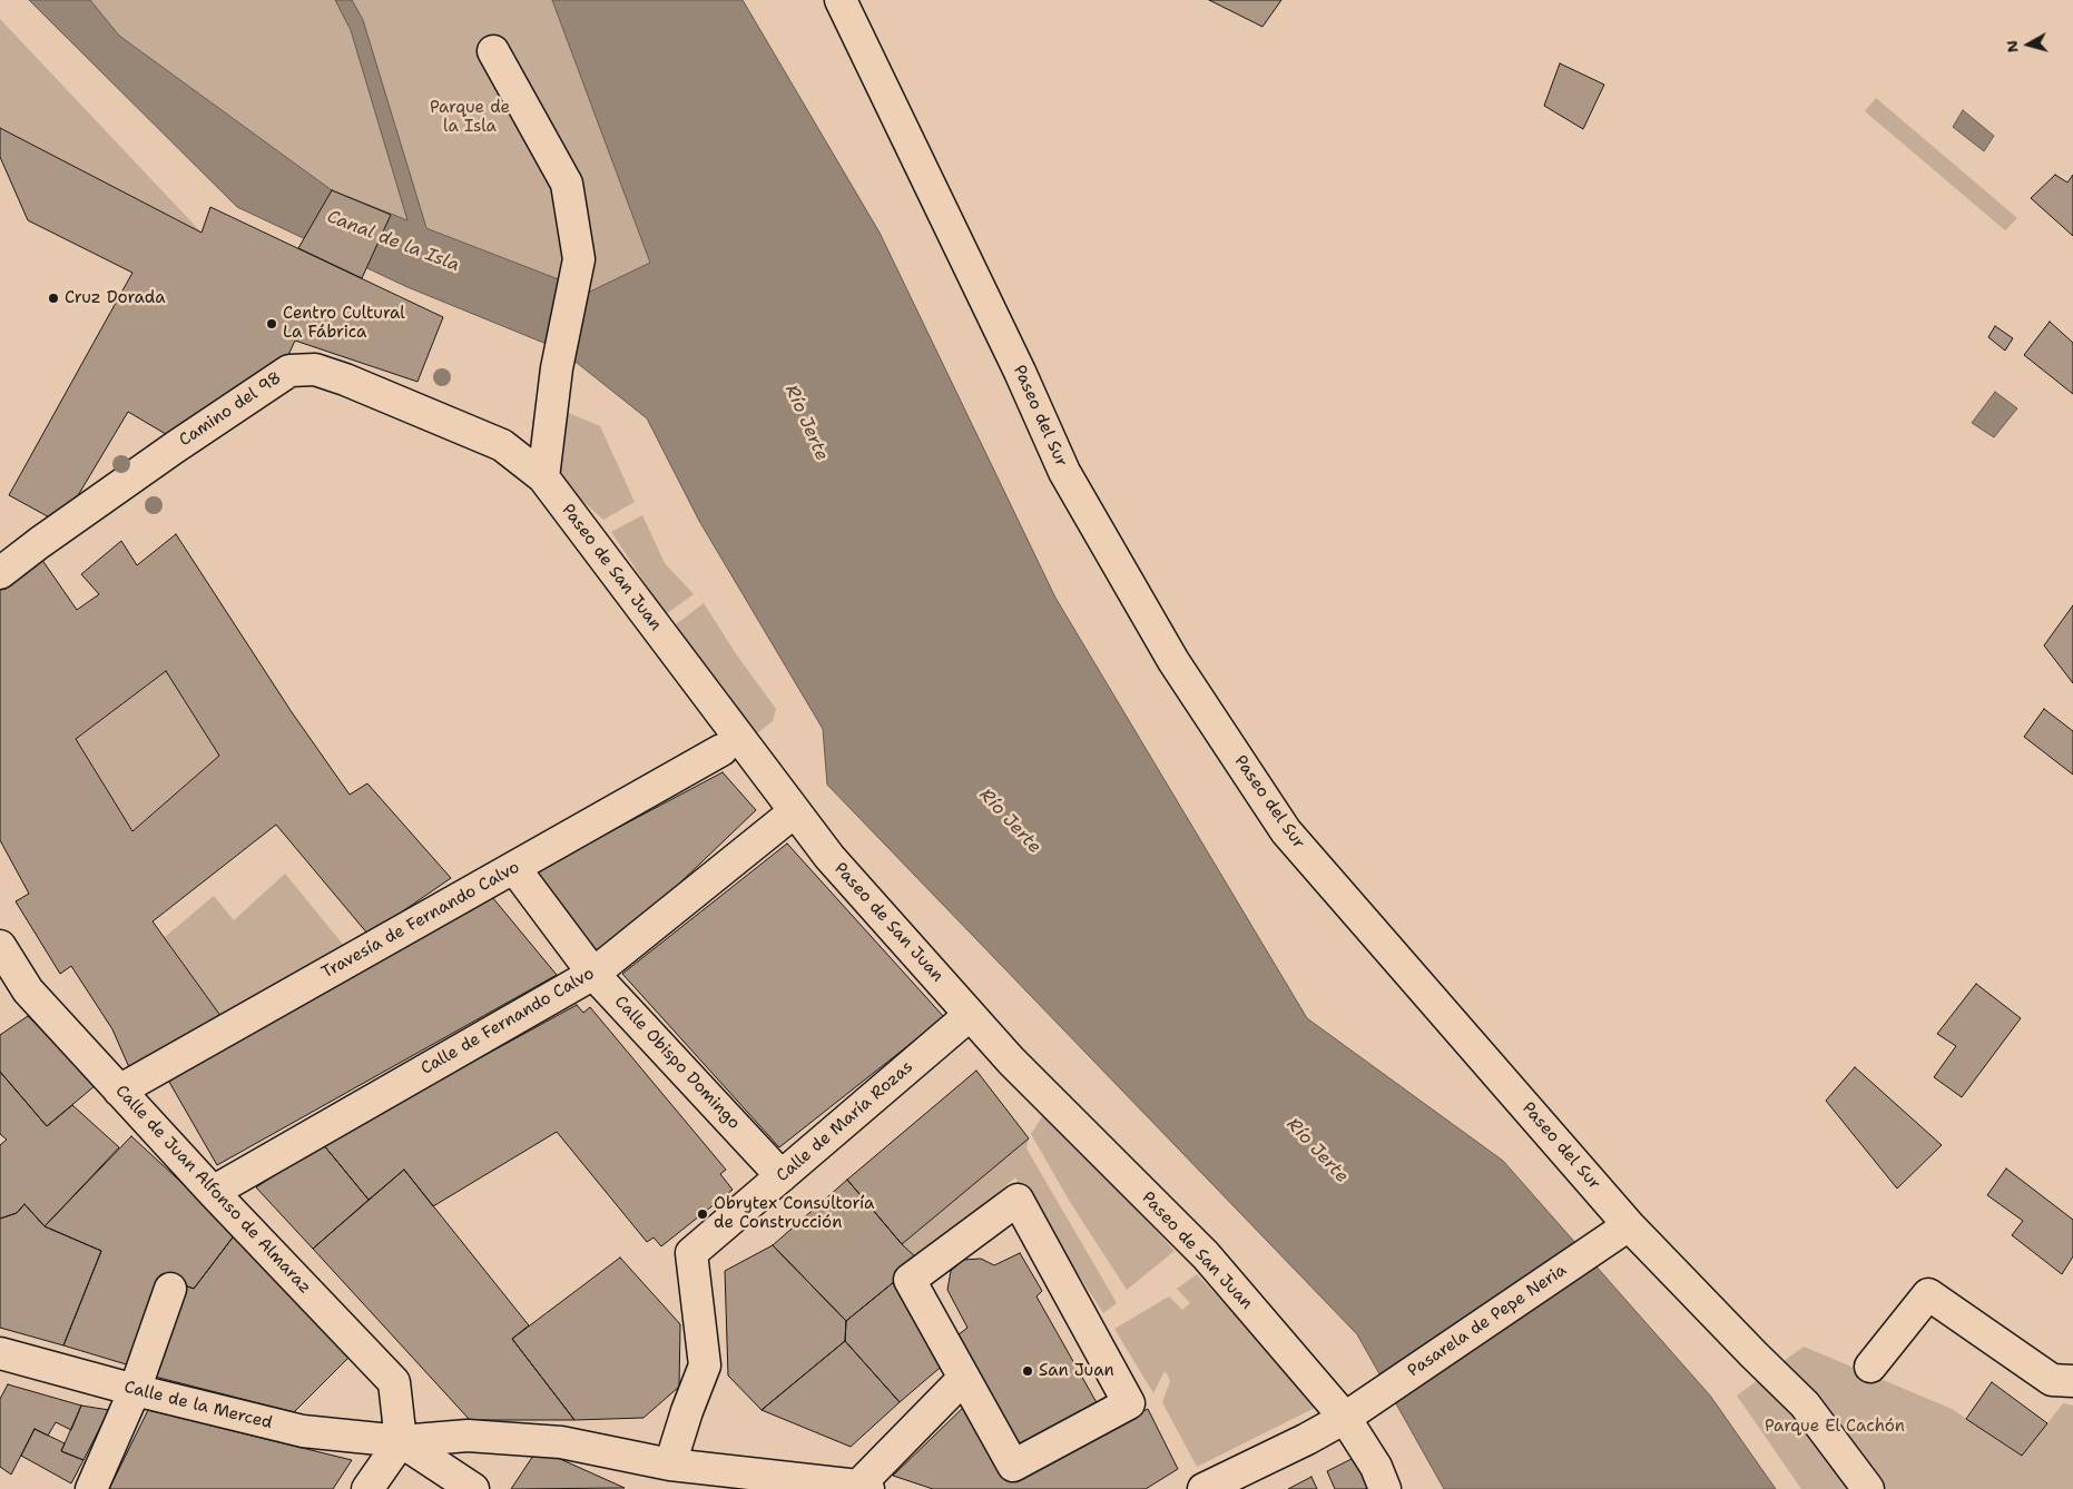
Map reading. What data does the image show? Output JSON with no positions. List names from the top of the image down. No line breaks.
{"streets":{"street":["Camino del 98","Paseo del Sur","Paseo de San Juan","Travesía de Fernando Calvo","Calle de Fernando Calvo","Calle Obispo Domingo","Calle de María Rozas","Calle de Juan Alfonso de Almaraz","Pasarela de Pepe Neria","Calle de la Merced"]},"crossings":[["Camino del 98","Paseo de San Juan"],["Paseo del Sur","Pasarela de Pepe Neria"],["Paseo de San Juan","Pasarela de Pepe Neria"],["Travesía de Fernando Calvo","Calle Obispo Domingo"],["Travesía de Fernando Calvo","Calle de Juan Alfonso de Almaraz"],["Calle de Fernando Calvo","Calle Obispo Domingo"],["Calle de Fernando Calvo","Calle de Juan Alfonso de Almaraz"],["Calle Obispo Domingo","Calle de María Rozas"],["Calle de María Rozas","Calle de la Merced"],["Calle de Juan Alfonso de Almaraz","Calle de la Merced"]],"water":["Canal de la Isla","Río Jerte"],"parks":["Parque de la Isla","Parque El Cachón"],"places":["Cruz Dorada","Centro Cultural La Fábrica","Obrytex Consultoría de Construcción","San Juan"],"north":"left"}
